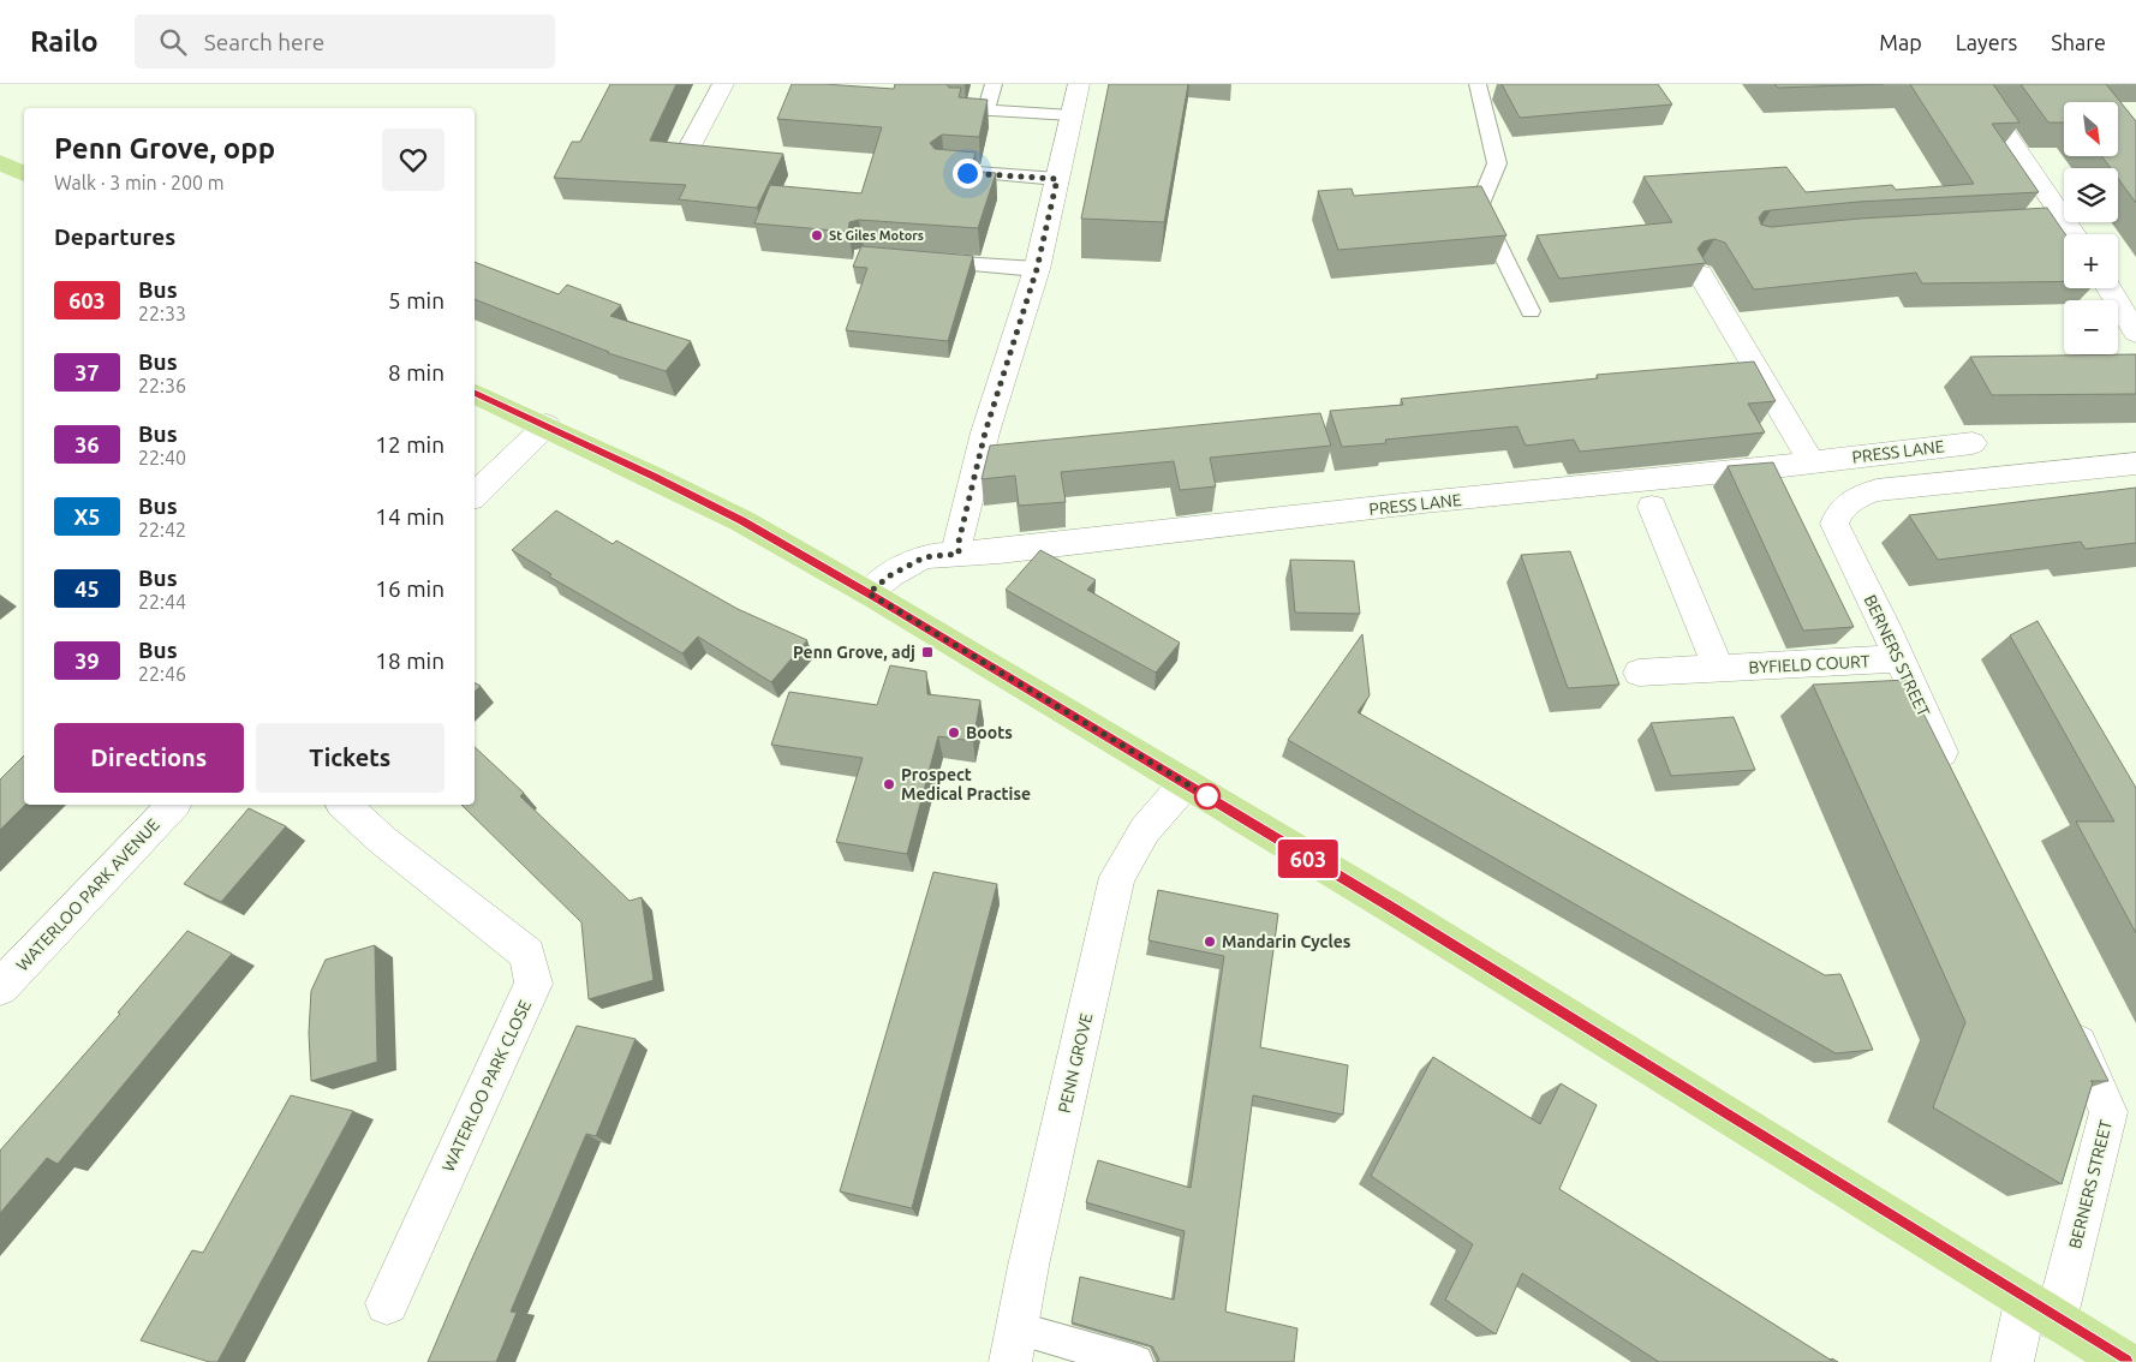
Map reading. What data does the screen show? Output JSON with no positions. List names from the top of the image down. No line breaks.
{"streets":{"street":["PRESS LANE","BERNERS STREET","BYFIELD COURT","WATERLOO PARK AVENUE","PENN GROVE","WATERLOO PARK CLOSE"]},"crossings":[["BERNERS STREET","BYFIELD COURT"]],"places":{"other":["St Giles Motors","Boots","Prospect Medical Practise","Mandarin Cycles"],"transit":["Penn Grove, adj"]},"lines":["bus line 603"],"north":"bottom right","page":{"header":"Railo","search":"Search here","nav":["Map","Layers","Share"],"on_map":"603","map_buttons":["+","−"],"heading":[["Penn Grove, opp","Walk · 3 min · 200 m"],"Departures"],"list":[{"mark":"603","name":"Bus","note":"22:33","value":"5 min"},{"mark":"37","name":"Bus","note":"22:36","value":"8 min"},{"mark":"36","name":"Bus","note":"22:40","value":"12 min"},{"mark":"X5","name":"Bus","note":"22:42","value":"14 min"},{"mark":"45","name":"Bus","note":"22:44","value":"16 min"},{"mark":"39","name":"Bus","note":"22:46","value":"18 min"}],"buttons":["Directions","Tickets"]}}
